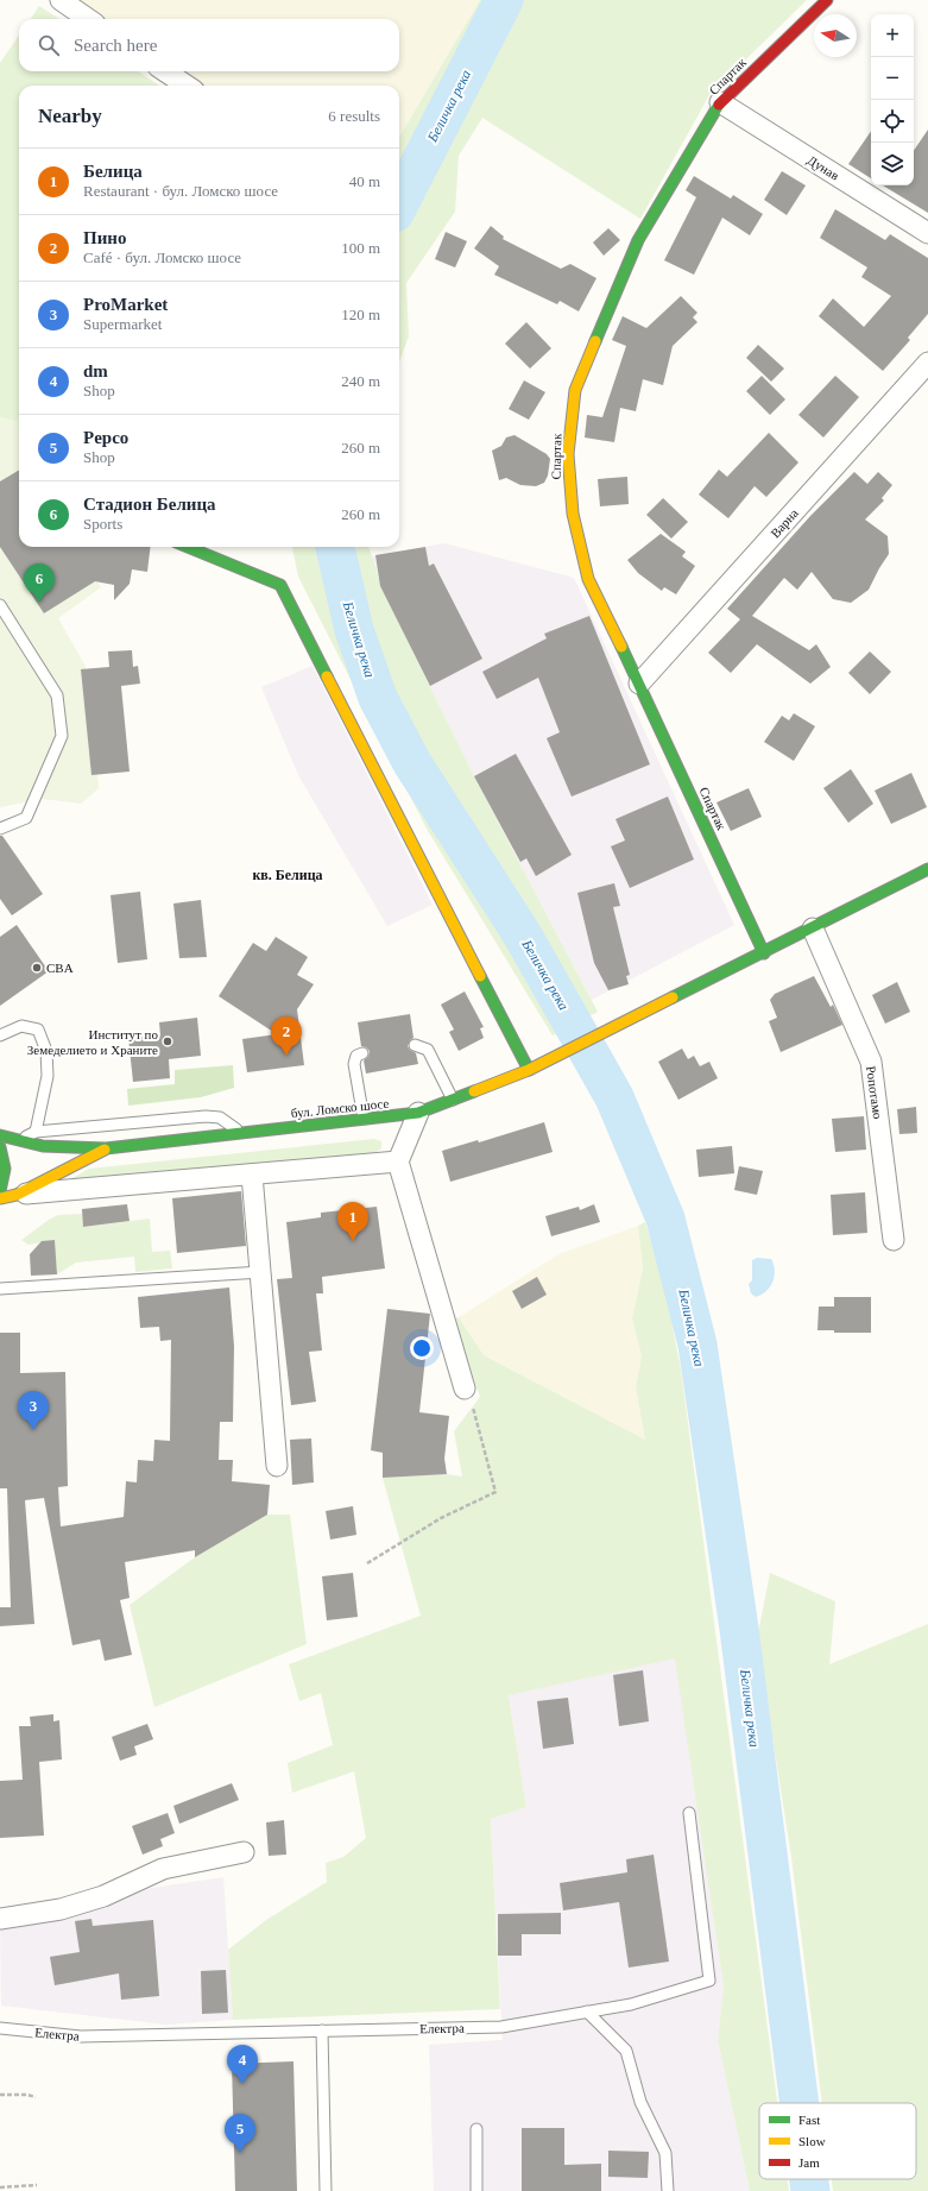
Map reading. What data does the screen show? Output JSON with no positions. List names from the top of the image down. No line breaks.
{"streets":{"street":["Спартак","Дунав","Варна","Ропотамо","бул. Ломско шосе"],"lane":["Електра"]},"crossings":[["Спартак","Дунав"],["Спартак","Варна"],["Спартак","бул. Ломско шосе"],["Ропотамо","бул. Ломско шосе"]],"districts":["кв. Белица"],"water":["Беличка река"],"places":["CBA","Институт по Земеделието и Храните"],"legend":["Fast","Slow","Jam"],"north":"left","page":{"map_buttons":["+","−"],"search":"Search here","heading":["Nearby","6 results"],"list":[{"mark":"1","name":"Белица","note":"Restaurant · бул. Ломско шосе","value":"40 m"},{"mark":"2","name":"Пино","note":"Café · бул. Ломско шосе","value":"100 m"},{"mark":"3","name":"ProMarket","note":"Supermarket","value":"120 m"},{"mark":"4","name":"dm","note":"Shop","value":"240 m"},{"mark":"5","name":"Pepco","note":"Shop","value":"260 m"},{"mark":"6","name":"Стадион Белица","note":"Sports","value":"260 m"}],"pins":["6","2","1","3","4","5"]}}
